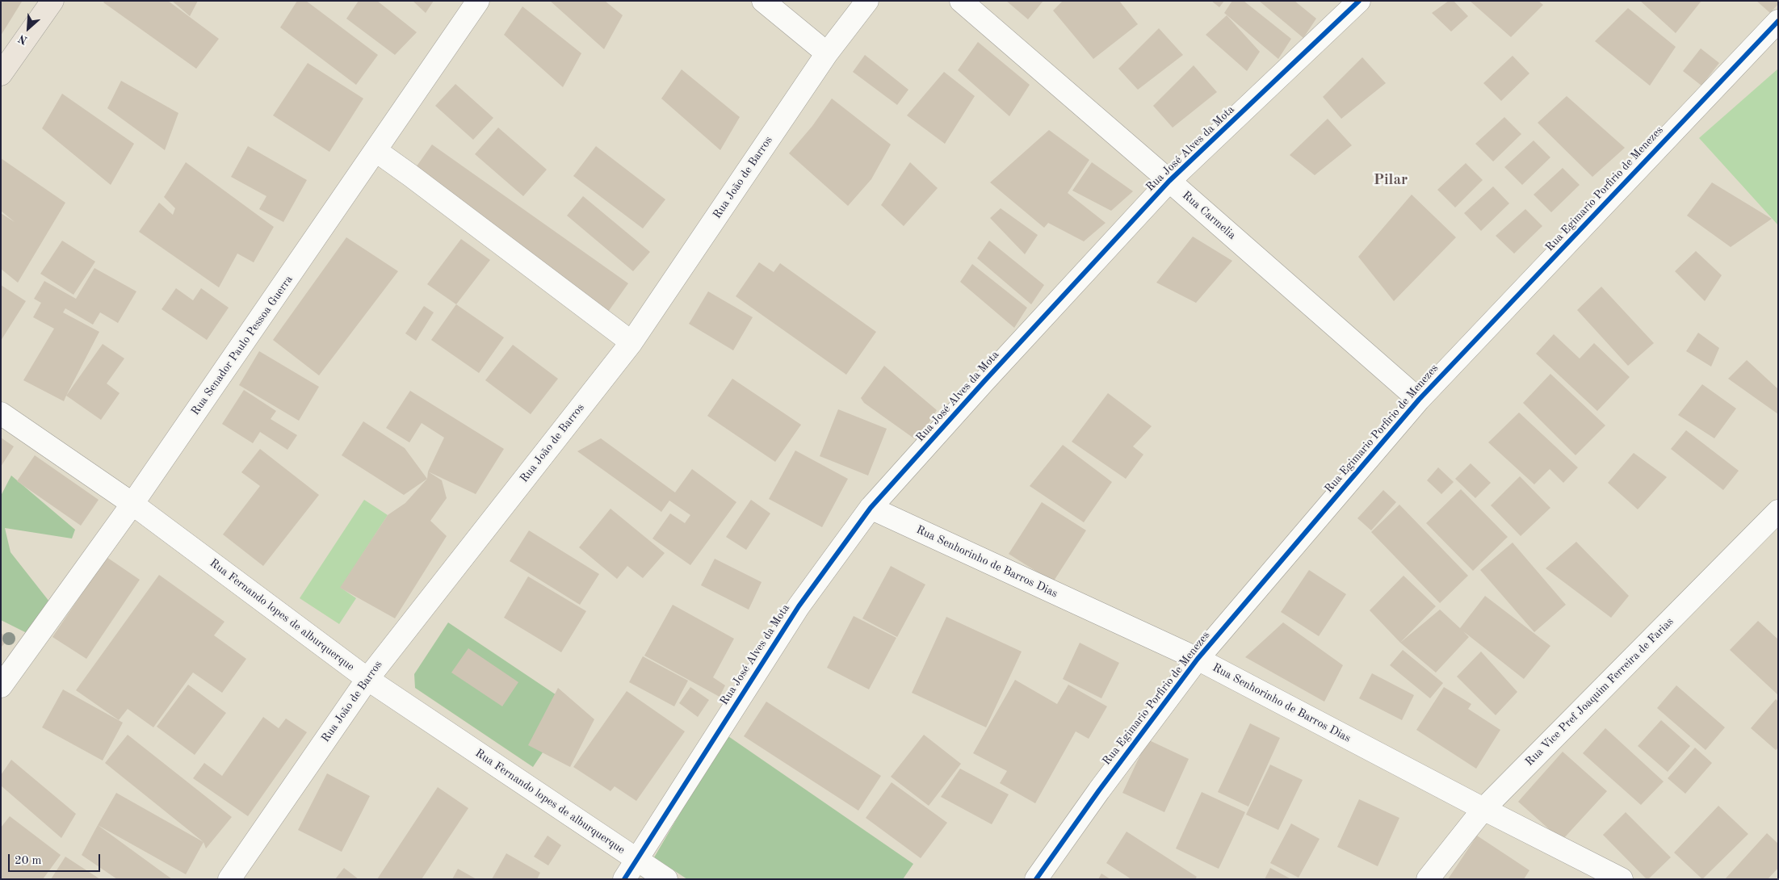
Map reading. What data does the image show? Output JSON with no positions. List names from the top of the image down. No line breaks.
{"streets":{"street":["Rua José Alves da Mota","Rua João de Barros","Rua Egimario Porfirio de Menezes","Rua Carmelia","Rua Senador Paulo Pessoa Guerra","Rua Senhorinho de Barros Dias","Rua Fernando lopes de alburquerque","Rua Vice Pref Joaquim Ferreira de Farias"]},"crossings":[["Rua José Alves da Mota","Rua Carmelia"],["Rua José Alves da Mota","Rua Senhorinho de Barros Dias"],["Rua José Alves da Mota","Rua Fernando lopes de alburquerque"],["Rua João de Barros","Rua Fernando lopes de alburquerque"],["Rua Egimario Porfirio de Menezes","Rua Carmelia"],["Rua Egimario Porfirio de Menezes","Rua Senhorinho de Barros Dias"],["Rua Senador Paulo Pessoa Guerra","Rua Fernando lopes de alburquerque"],["Rua Senhorinho de Barros Dias","Rua Vice Pref Joaquim Ferreira de Farias"]],"districts":["Pilar"],"scale_bar":"20 m","north":"bottom left"}
